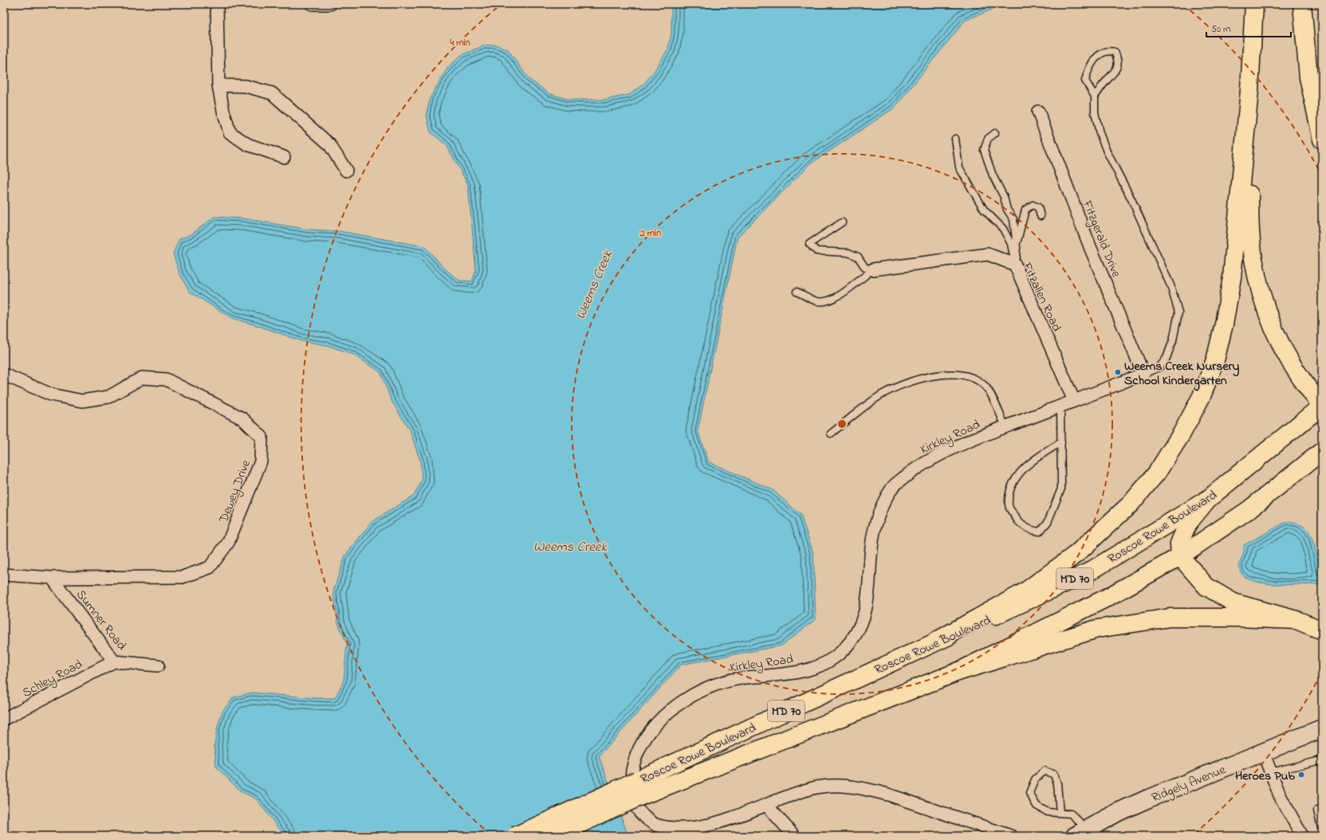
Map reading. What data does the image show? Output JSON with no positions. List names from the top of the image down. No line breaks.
{"streets":{"main road":["Roscoe Rowe Boulevard","MD 70","Ridgely Avenue"],"street":["Fitzgerald Drive","Fitzallen Road","Kirkley Road","Dewey Drive","Sumner Road","Schley Road"]},"crossings":[["Fitzgerald Drive","Kirkley Road"],["Fitzallen Road","Kirkley Road"],["Dewey Drive","Sumner Road"],["Sumner Road","Schley Road"]],"water":["Weems Creek"],"places":["Weems Creek Nursery School Kindergarten","Heroes Pub"],"scale_bar":"50 m","rings":["4 min","2 min"]}
